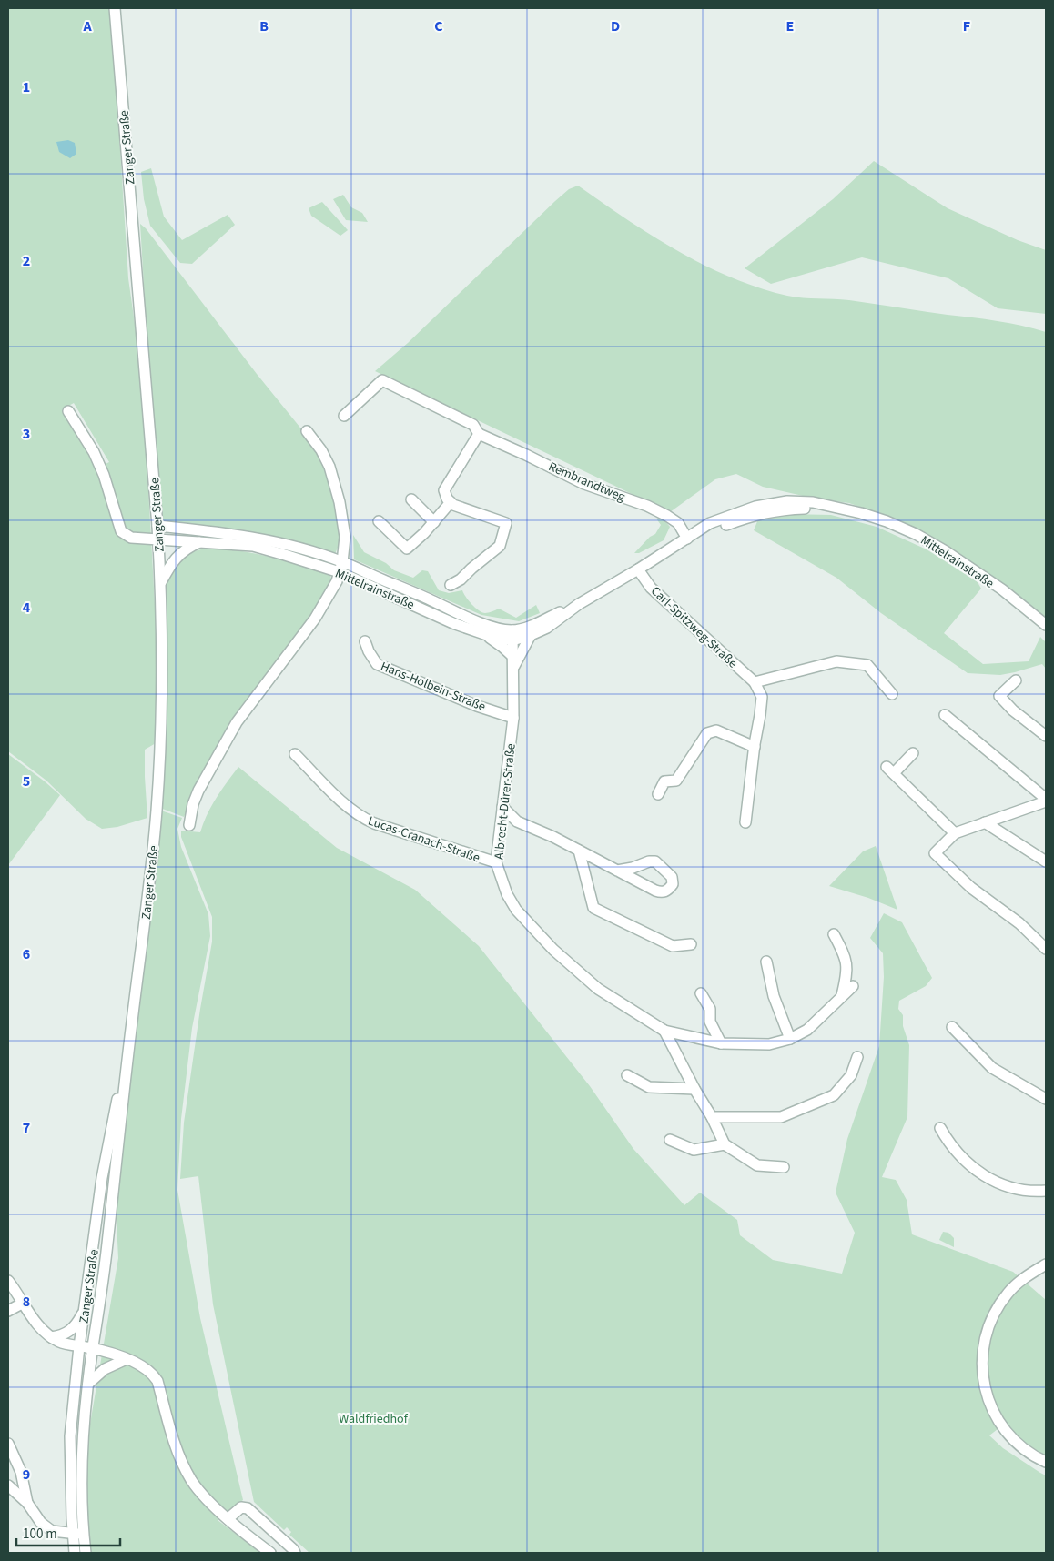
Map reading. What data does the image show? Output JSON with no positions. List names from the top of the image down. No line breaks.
{"streets":{"street":["Zanger Straße","Rembrandtweg","Mittelrainstraße","Carl-Spitzweg-Straße","Hans-Holbein-Straße","Albrecht-Dürer-Straße","Lucas-Cranach-Straße"]},"crossings":[["Zanger Straße","Mittelrainstraße"],["Rembrandtweg","Mittelrainstraße"],["Mittelrainstraße","Carl-Spitzweg-Straße"],["Mittelrainstraße","Albrecht-Dürer-Straße"],["Hans-Holbein-Straße","Albrecht-Dürer-Straße"],["Albrecht-Dürer-Straße","Lucas-Cranach-Straße"]],"parks":["Waldfriedhof"],"scale_bar":"100 m","grid":{"columns":["A","B","C","D","E","F"],"rows":["1","2","3","4","5","6","7","8","9"]}}
